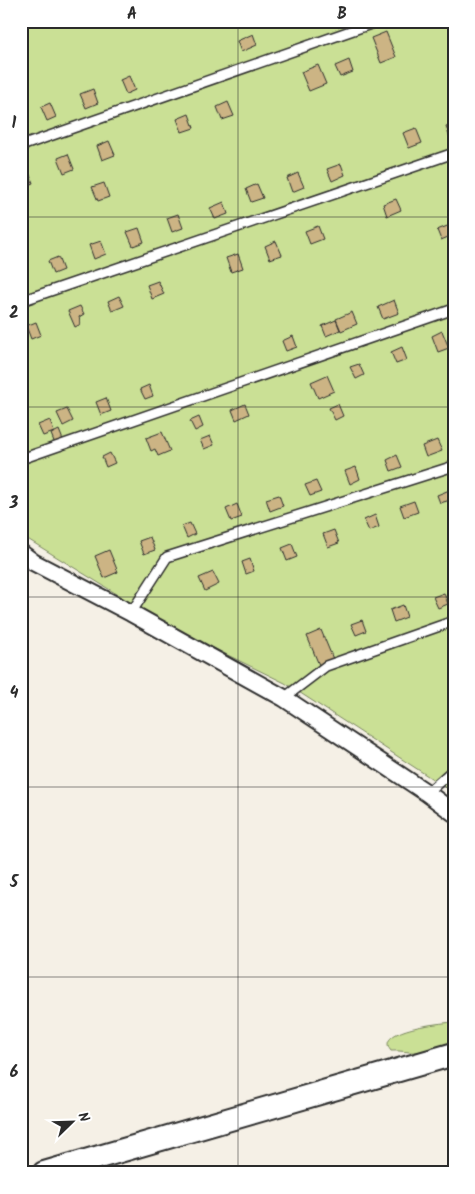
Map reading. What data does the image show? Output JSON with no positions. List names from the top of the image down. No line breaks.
{"north":"top right","grid":{"columns":["A","B"],"rows":["1","2","3","4","5","6"]}}
